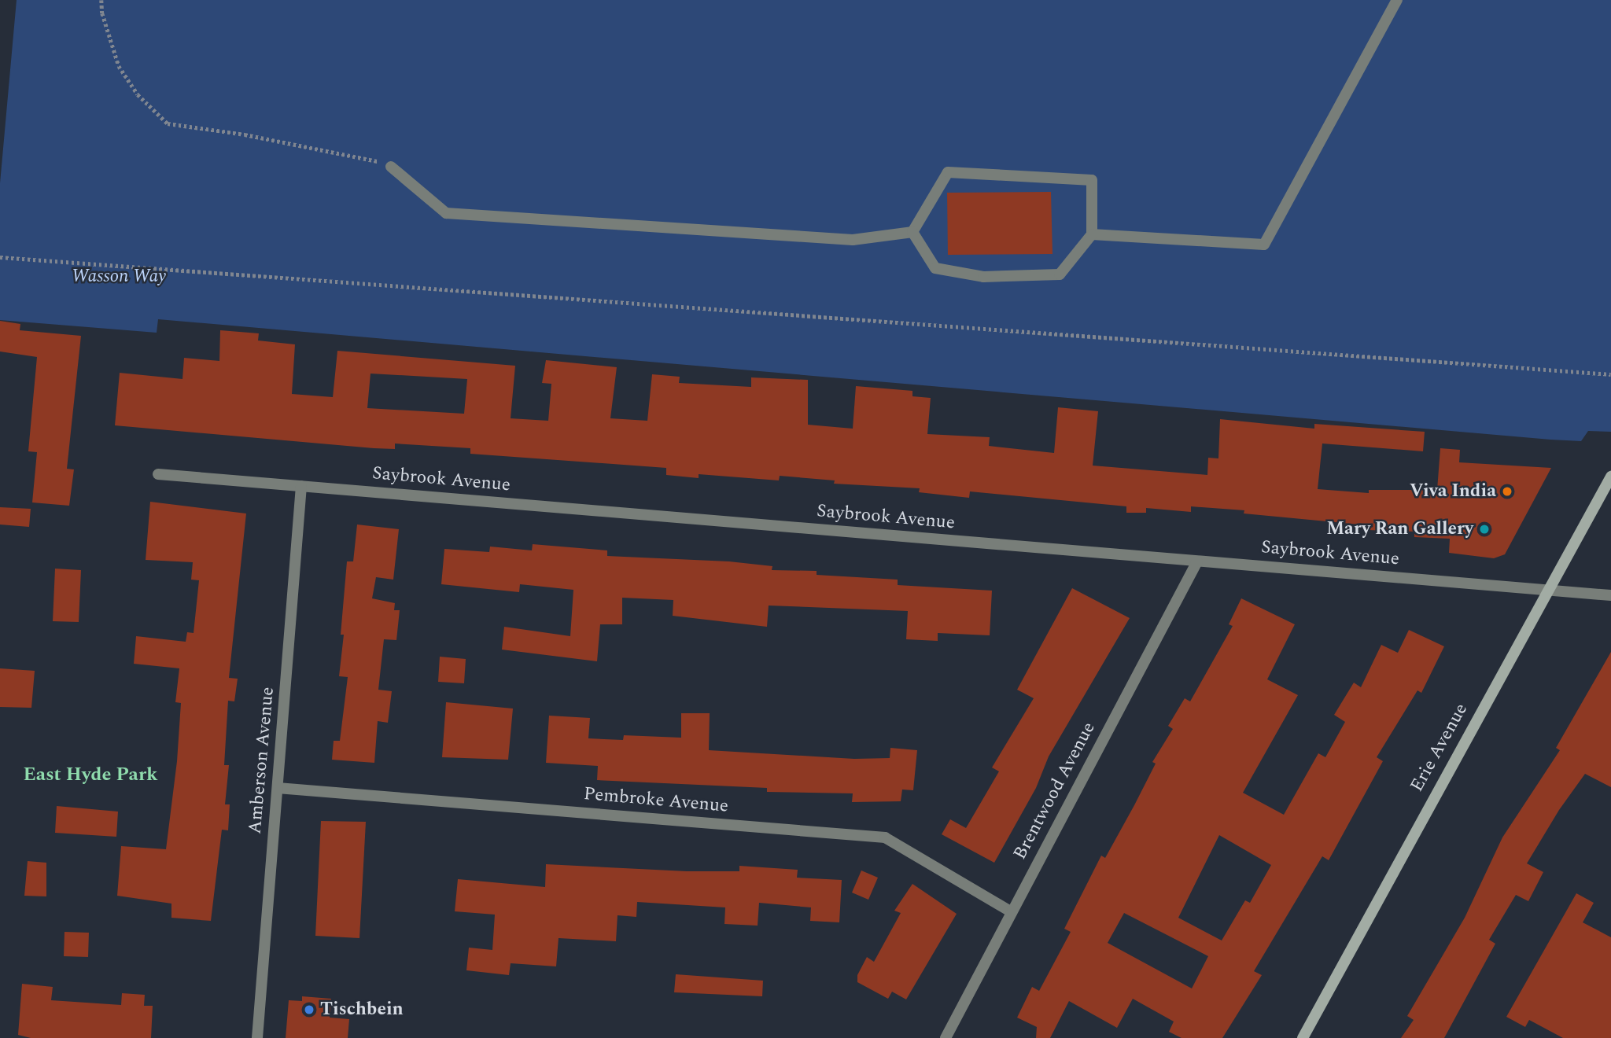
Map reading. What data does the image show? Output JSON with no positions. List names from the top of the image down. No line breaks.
{"streets":{"street":["Saybrook Avenue","Erie Avenue","Amberson Avenue","Brentwood Avenue","Pembroke Avenue"]},"crossings":[["Saybrook Avenue","Erie Avenue"],["Saybrook Avenue","Amberson Avenue"],["Saybrook Avenue","Brentwood Avenue"],["Amberson Avenue","Pembroke Avenue"],["Brentwood Avenue","Pembroke Avenue"]],"districts":["East Hyde Park"],"parks":["Wasson Way"],"places":["Viva India","Mary Ran Gallery","Tischbein"]}
